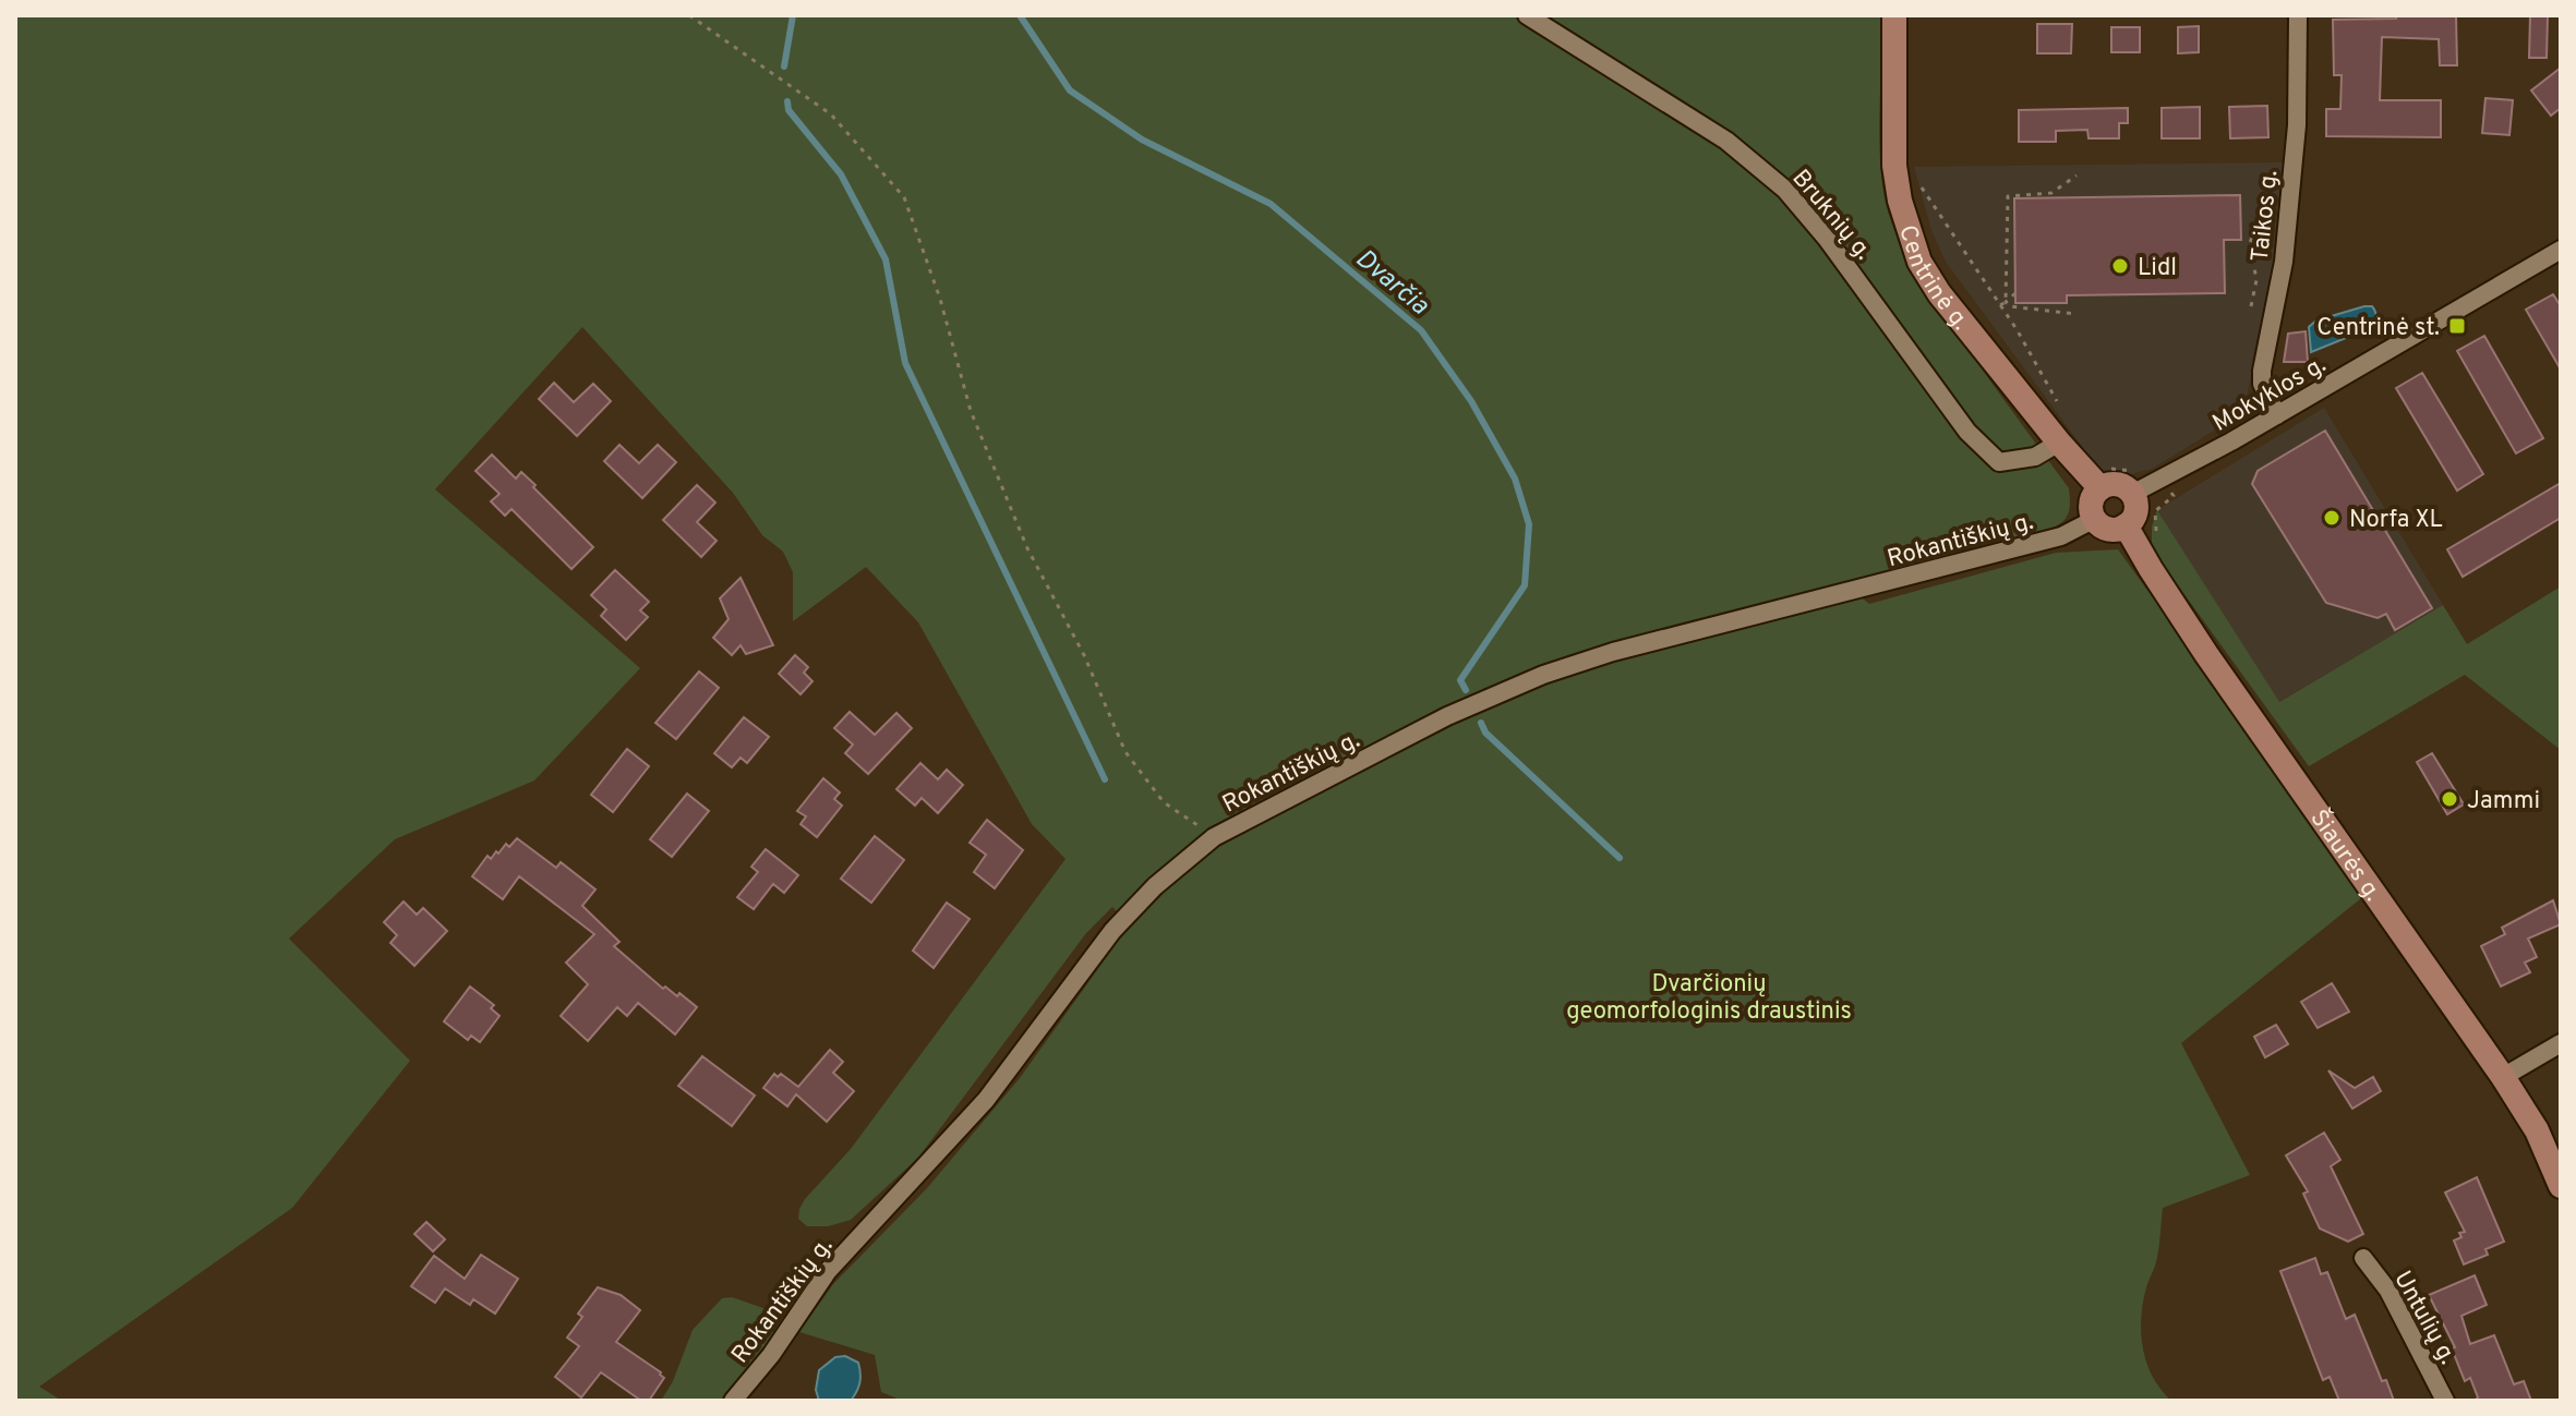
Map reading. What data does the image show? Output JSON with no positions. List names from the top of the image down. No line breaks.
{"streets":{"main road":["Centrinė g.","Šiaurės g."],"street":["Bruknių g.","Taikos g.","Mokyklos g.","Rokantiškių g.","Untulių g."]},"crossings":[["Bruknių g.","Centrinė g."],["Taikos g.","Mokyklos g."],["Centrinė g.","Mokyklos g."],["Centrinė g.","Rokantiškių g."],["Centrinė g.","Šiaurės g."],["Mokyklos g.","Rokantiškių g."],["Mokyklos g.","Šiaurės g."],["Rokantiškių g.","Šiaurės g."]],"water":["Dvarčia"],"parks":["Dvarčionių geomorfologinis draustinis"],"places":{"other":["Lidl","Norfa XL","Jammi"],"transit":["Centrinė st."]}}
